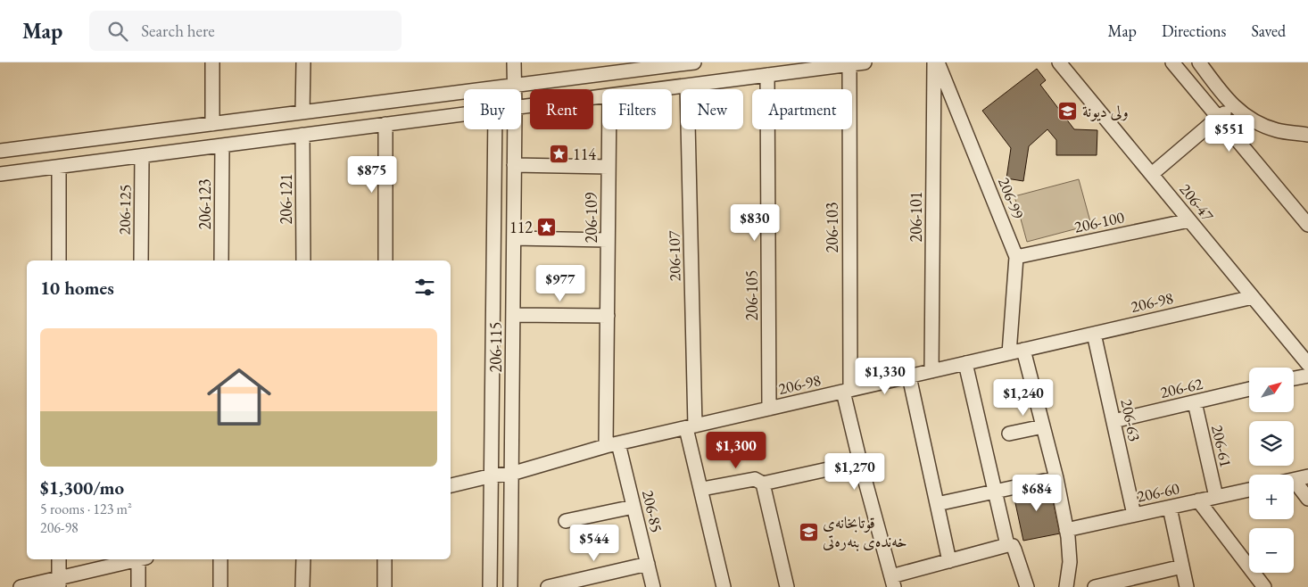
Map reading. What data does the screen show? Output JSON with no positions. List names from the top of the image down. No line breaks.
{"streets":{"street":["206-99","206-121","206-47","206-123","206-125","206-101","206-109","206-100","206-103","206-107","206-105","206-98","206-115","206-62","206-63","206-61","206-60","206-85"]},"crossings":[["206-99","206-100"],["206-99","206-98"],["206-47","206-100"],["206-47","206-98"],["206-101","206-98"],["206-109","206-98"],["206-109","206-85"],["206-103","206-98"],["206-107","206-98"],["206-105","206-98"],["206-98","206-115"],["206-98","206-63"],["206-98","206-85"],["206-62","206-63"],["206-62","206-61"],["206-63","206-60"],["206-61","206-60"]],"places":{"school or university":["ولی دیونة","قوتابخانەی خەندەی بنەرەتی"],"place":["114","112"]},"north":"top right","page":{"header":"Map","search":"Search here","nav":["Map","Directions","Saved"],"chip":["Buy","Rent","Filters","New","Apartment"],"price":["$551","$875","$830","$977","$1,330","$1,240","$1,300","$1,270","$684","$544"],"heading":"10 homes","list":[{"name":"$1,300/mo","note":"5 rooms · 123 m² · 206-98"}],"map_buttons":["+","−"]}}
